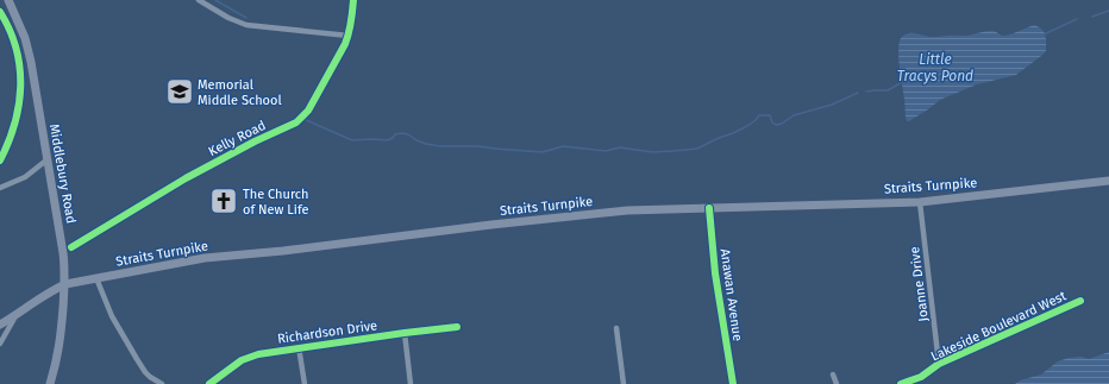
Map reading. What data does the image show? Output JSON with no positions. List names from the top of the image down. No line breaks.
{"streets":{"main road":["Middlebury Road","Straits Turnpike"],"street":["Kelly Road","Joanne Drive","Anawan Avenue","Lakeside Boulevard West","Richardson Drive"]},"crossings":[["Middlebury Road","Straits Turnpike"],["Straits Turnpike","Joanne Drive"],["Straits Turnpike","Anawan Avenue"],["Joanne Drive","Lakeside Boulevard West"]],"water":["Little Tracys Pond"],"places":{"school or university":["Memorial Middle School"],"church":["The Church of New Life"]}}
